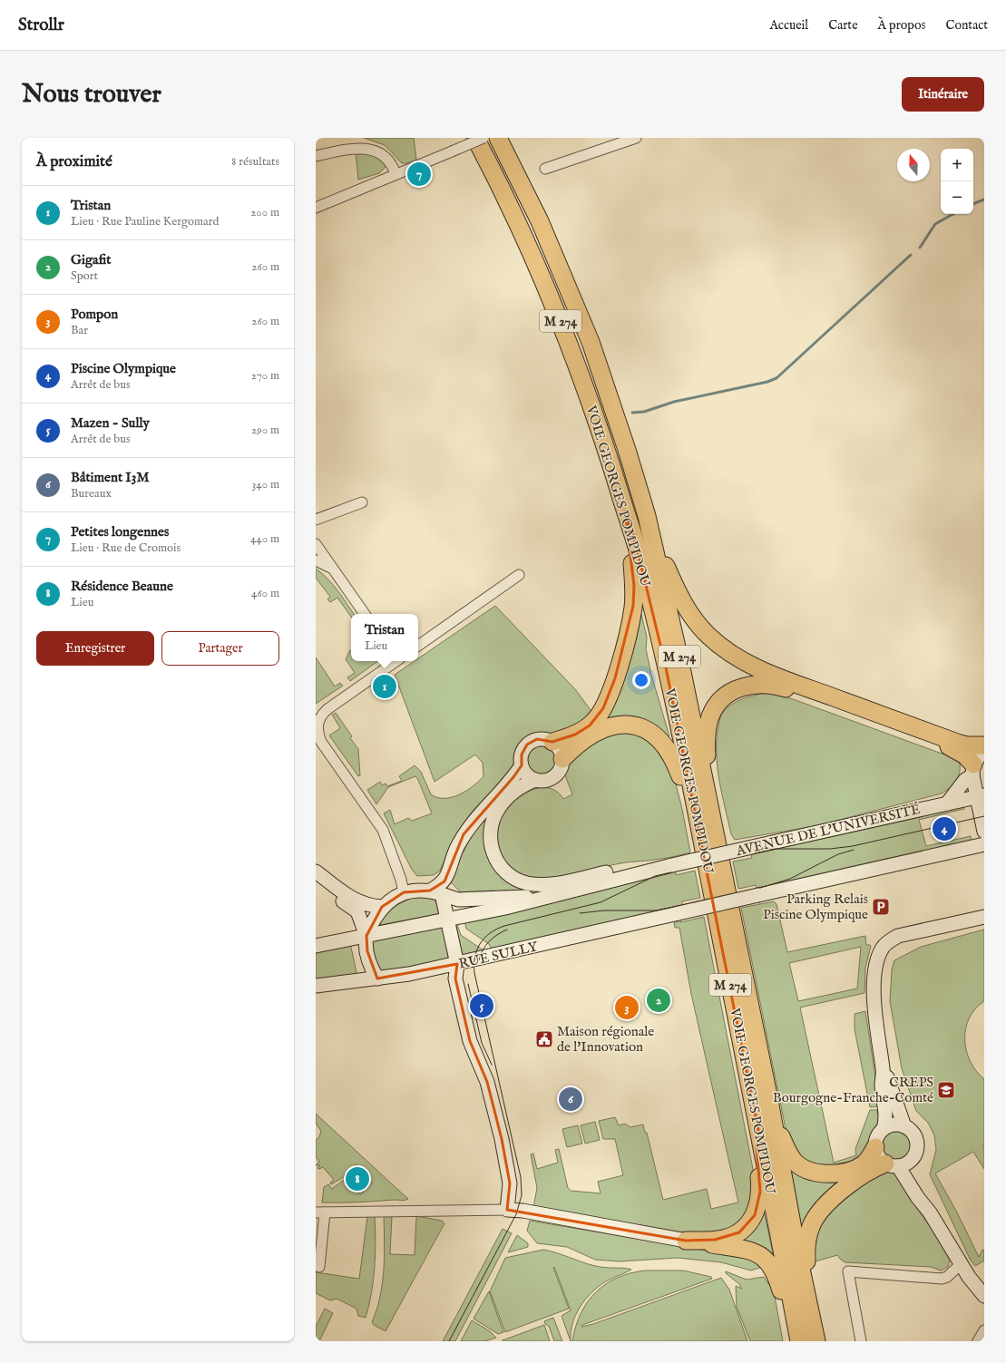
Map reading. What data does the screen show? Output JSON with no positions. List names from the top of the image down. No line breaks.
{"streets":{"highway":["M 274","VOIE GEORGES POMPIDOU"],"main road":["AVENUE DE L'UNIVERSITÉ","RUE SULLY"]},"places":{"parking":["Parking Relais Piscine Olympique"],"public building":["Maison régionale de l'Innovation"],"school or university":["CREPS Bourgogne-Franche-Comté"]},"north":"top","page":{"header":"Strollr","nav":["Accueil","Carte","À propos","Contact"],"buttons":["Itinéraire",["Enregistrer","Partager"]],"title":"Nous trouver","heading":["À proximité","8 résultats"],"map_buttons":["+","−"],"pins":["7","1","4","2","5","3","6","8"],"list":[{"mark":"1","name":"Tristan","note":"Lieu · Rue Pauline Kergomard","value":"200 m"},{"mark":"2","name":"Gigafit","note":"Sport","value":"260 m"},{"mark":"3","name":"Pompon","note":"Bar","value":"260 m"},{"mark":"4","name":"Piscine Olympique","note":"Arrêt de bus","value":"270 m"},{"mark":"5","name":"Mazen - Sully","note":"Arrêt de bus","value":"290 m"},{"mark":"6","name":"Bâtiment I3M","note":"Bureaux","value":"340 m"},{"mark":"7","name":"Petites longennes","note":"Lieu · Rue de Cromois","value":"440 m"},{"mark":"8","name":"Résidence Beaune","note":"Lieu","value":"460 m"}],"popup":["Tristan","Lieu"]}}
